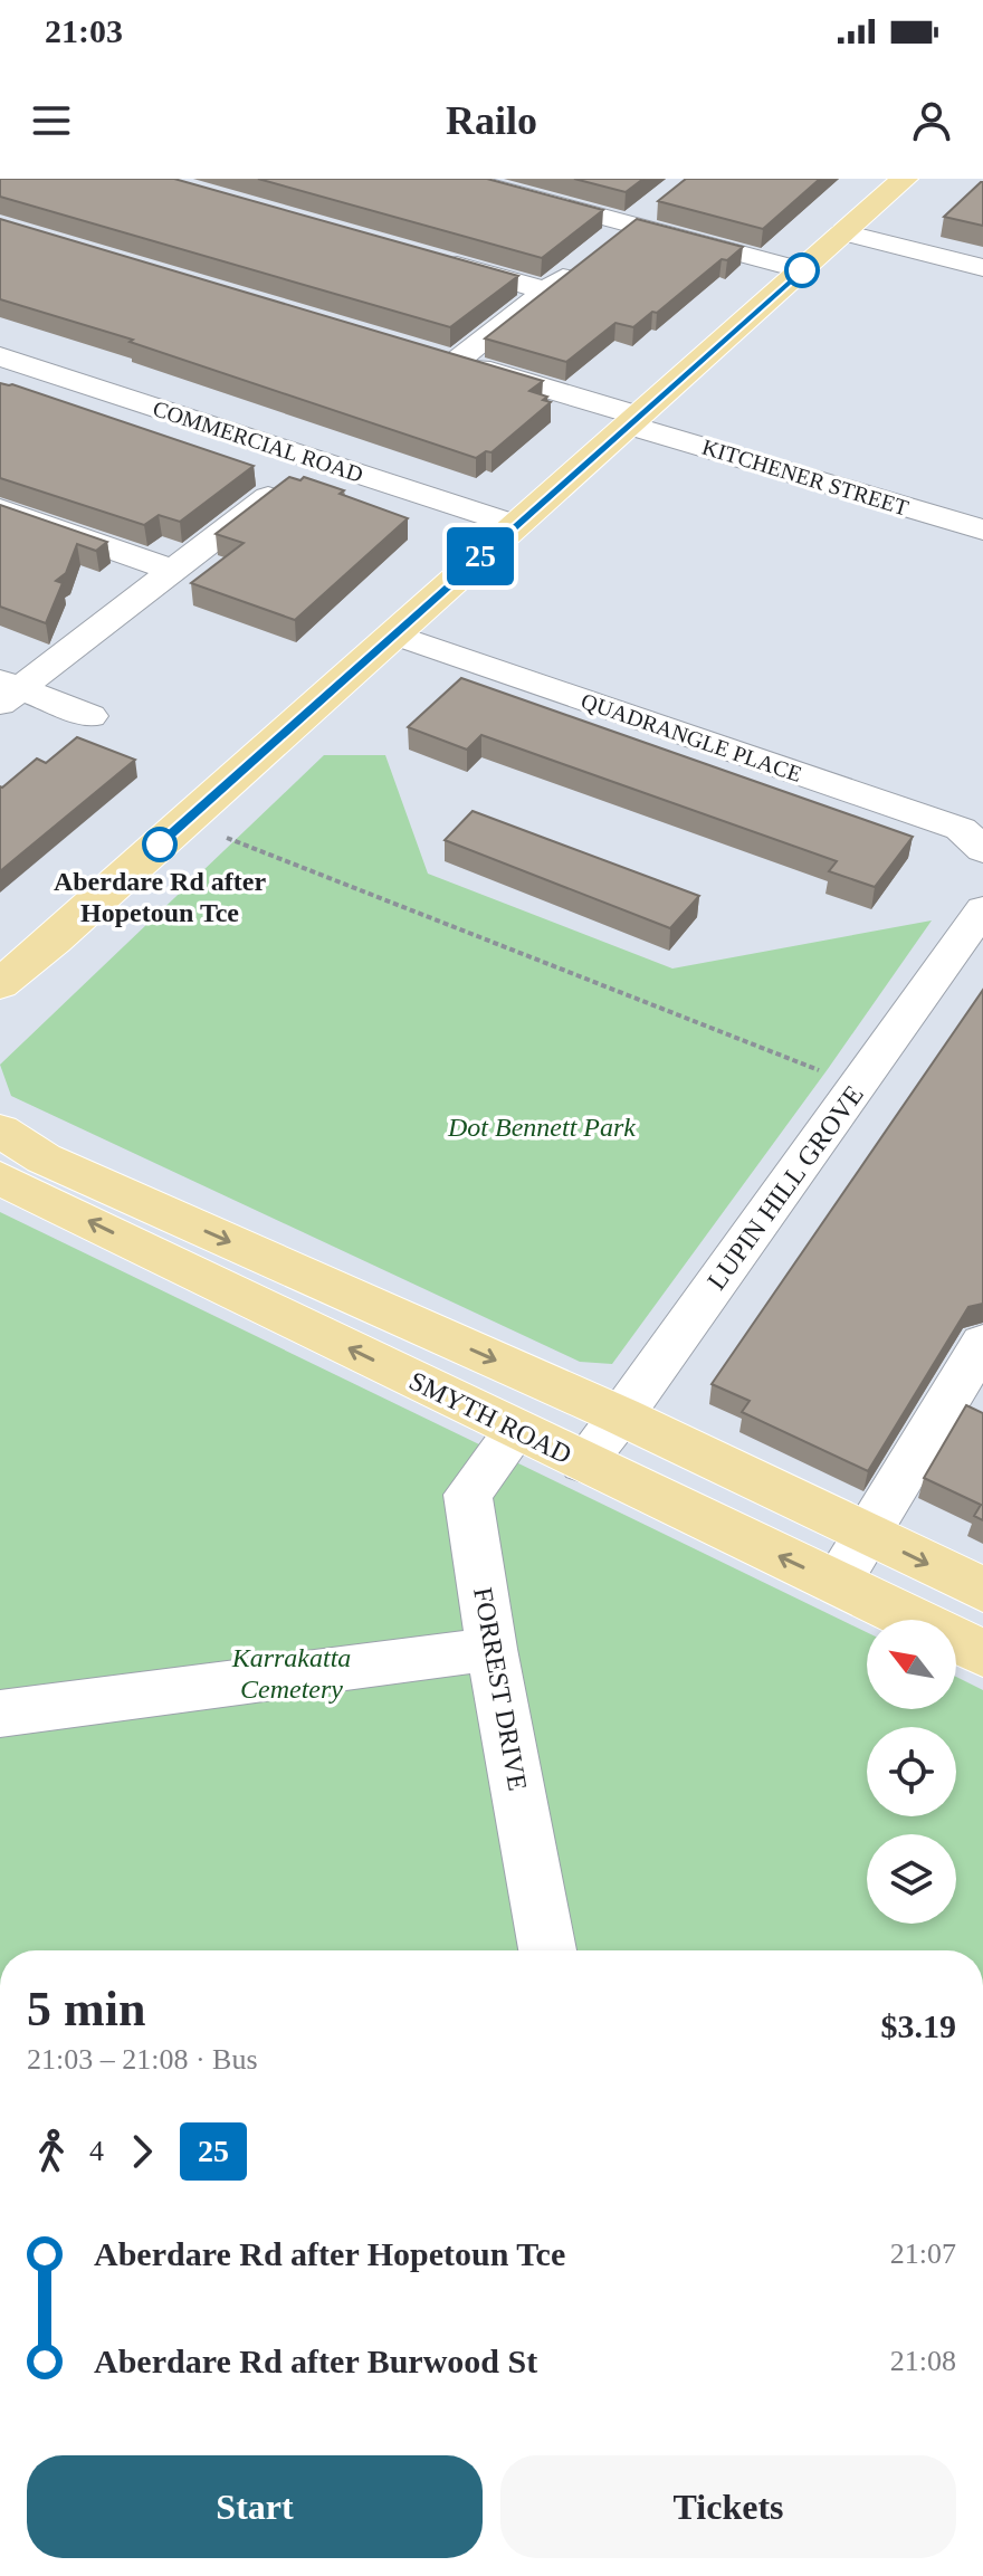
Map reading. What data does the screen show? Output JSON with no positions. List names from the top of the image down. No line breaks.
{"streets":{"main road":["SMYTH ROAD"],"street":["COMMERCIAL ROAD","KITCHENER STREET","QUADRANGLE PLACE","LUPIN HILL GROVE","FORREST DRIVE"]},"crossings":[["LUPIN HILL GROVE","SMYTH ROAD"],["SMYTH ROAD","FORREST DRIVE"]],"parks":["Dot Bennett Park","Karrakatta Cemetery"],"places":["Aberdare Rd after Hopetoun Tce"],"lines":["bus line 25"],"north":"top left","page":{"status":"21:03","header":"Railo","on_map":"25","heading":["5 min","21:03 – 21:08 · Bus","$3.19"],"legs":["4","25"],"list":[{"name":"Aberdare Rd after Hopetoun Tce","value":"21:07"},{"name":"Aberdare Rd after Burwood St","value":"21:08"}],"buttons":["Start","Tickets"]}}
